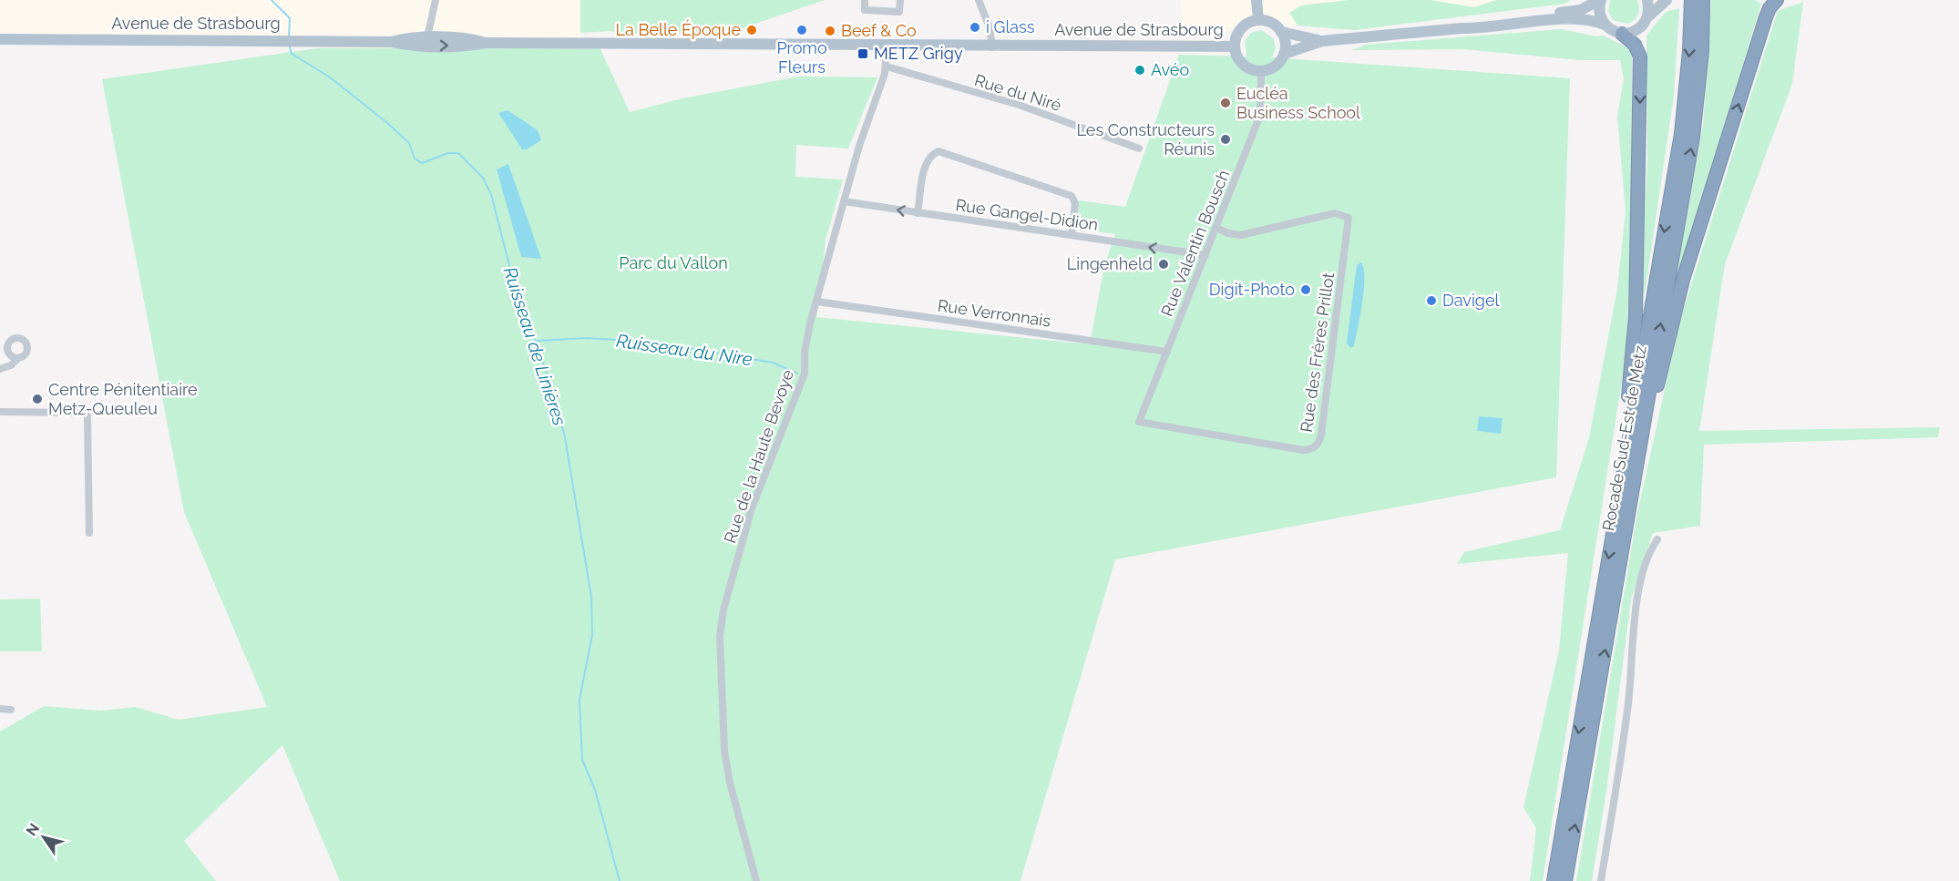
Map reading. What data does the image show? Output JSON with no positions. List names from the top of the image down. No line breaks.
{"streets":{"highway":["Rocade Sud-Est de Metz"],"main road":["Avenue de Strasbourg"],"street":["Rue du Niré","Rue Gangel-Didion","Rue Valentin Bousch","Rue Verronnais","Rue des Frères Prillot","Rue de la Haute Bevoye"]},"crossings":[["Avenue de Strasbourg","Rue Valentin Bousch"],["Avenue de Strasbourg","Rue de la Haute Bevoye"],["Rue du Niré","Rue de la Haute Bevoye"],["Rue Gangel-Didion","Rue Valentin Bousch"],["Rue Gangel-Didion","Rue de la Haute Bevoye"],["Rue Valentin Bousch","Rue Verronnais"],["Rue Valentin Bousch","Rue des Frères Prillot"],["Rue Verronnais","Rue de la Haute Bevoye"]],"one_way":["Rue Gangel-Didion"],"water":["Ruisseau de Linières","Ruisseau du Nire"],"parks":["Parc du Vallon"],"places":{"other":["i Glass","La Belle Époque","Promo Fleurs","Beef & Co","Avéo","Eucléa Business School","Les Constructeurs Réunis","Lingenheld","Digit-Photo","Davigel","Centre Pénitentiaire Metz-Queuleu"],"transit":["METZ Grigy"]},"north":"top left"}
